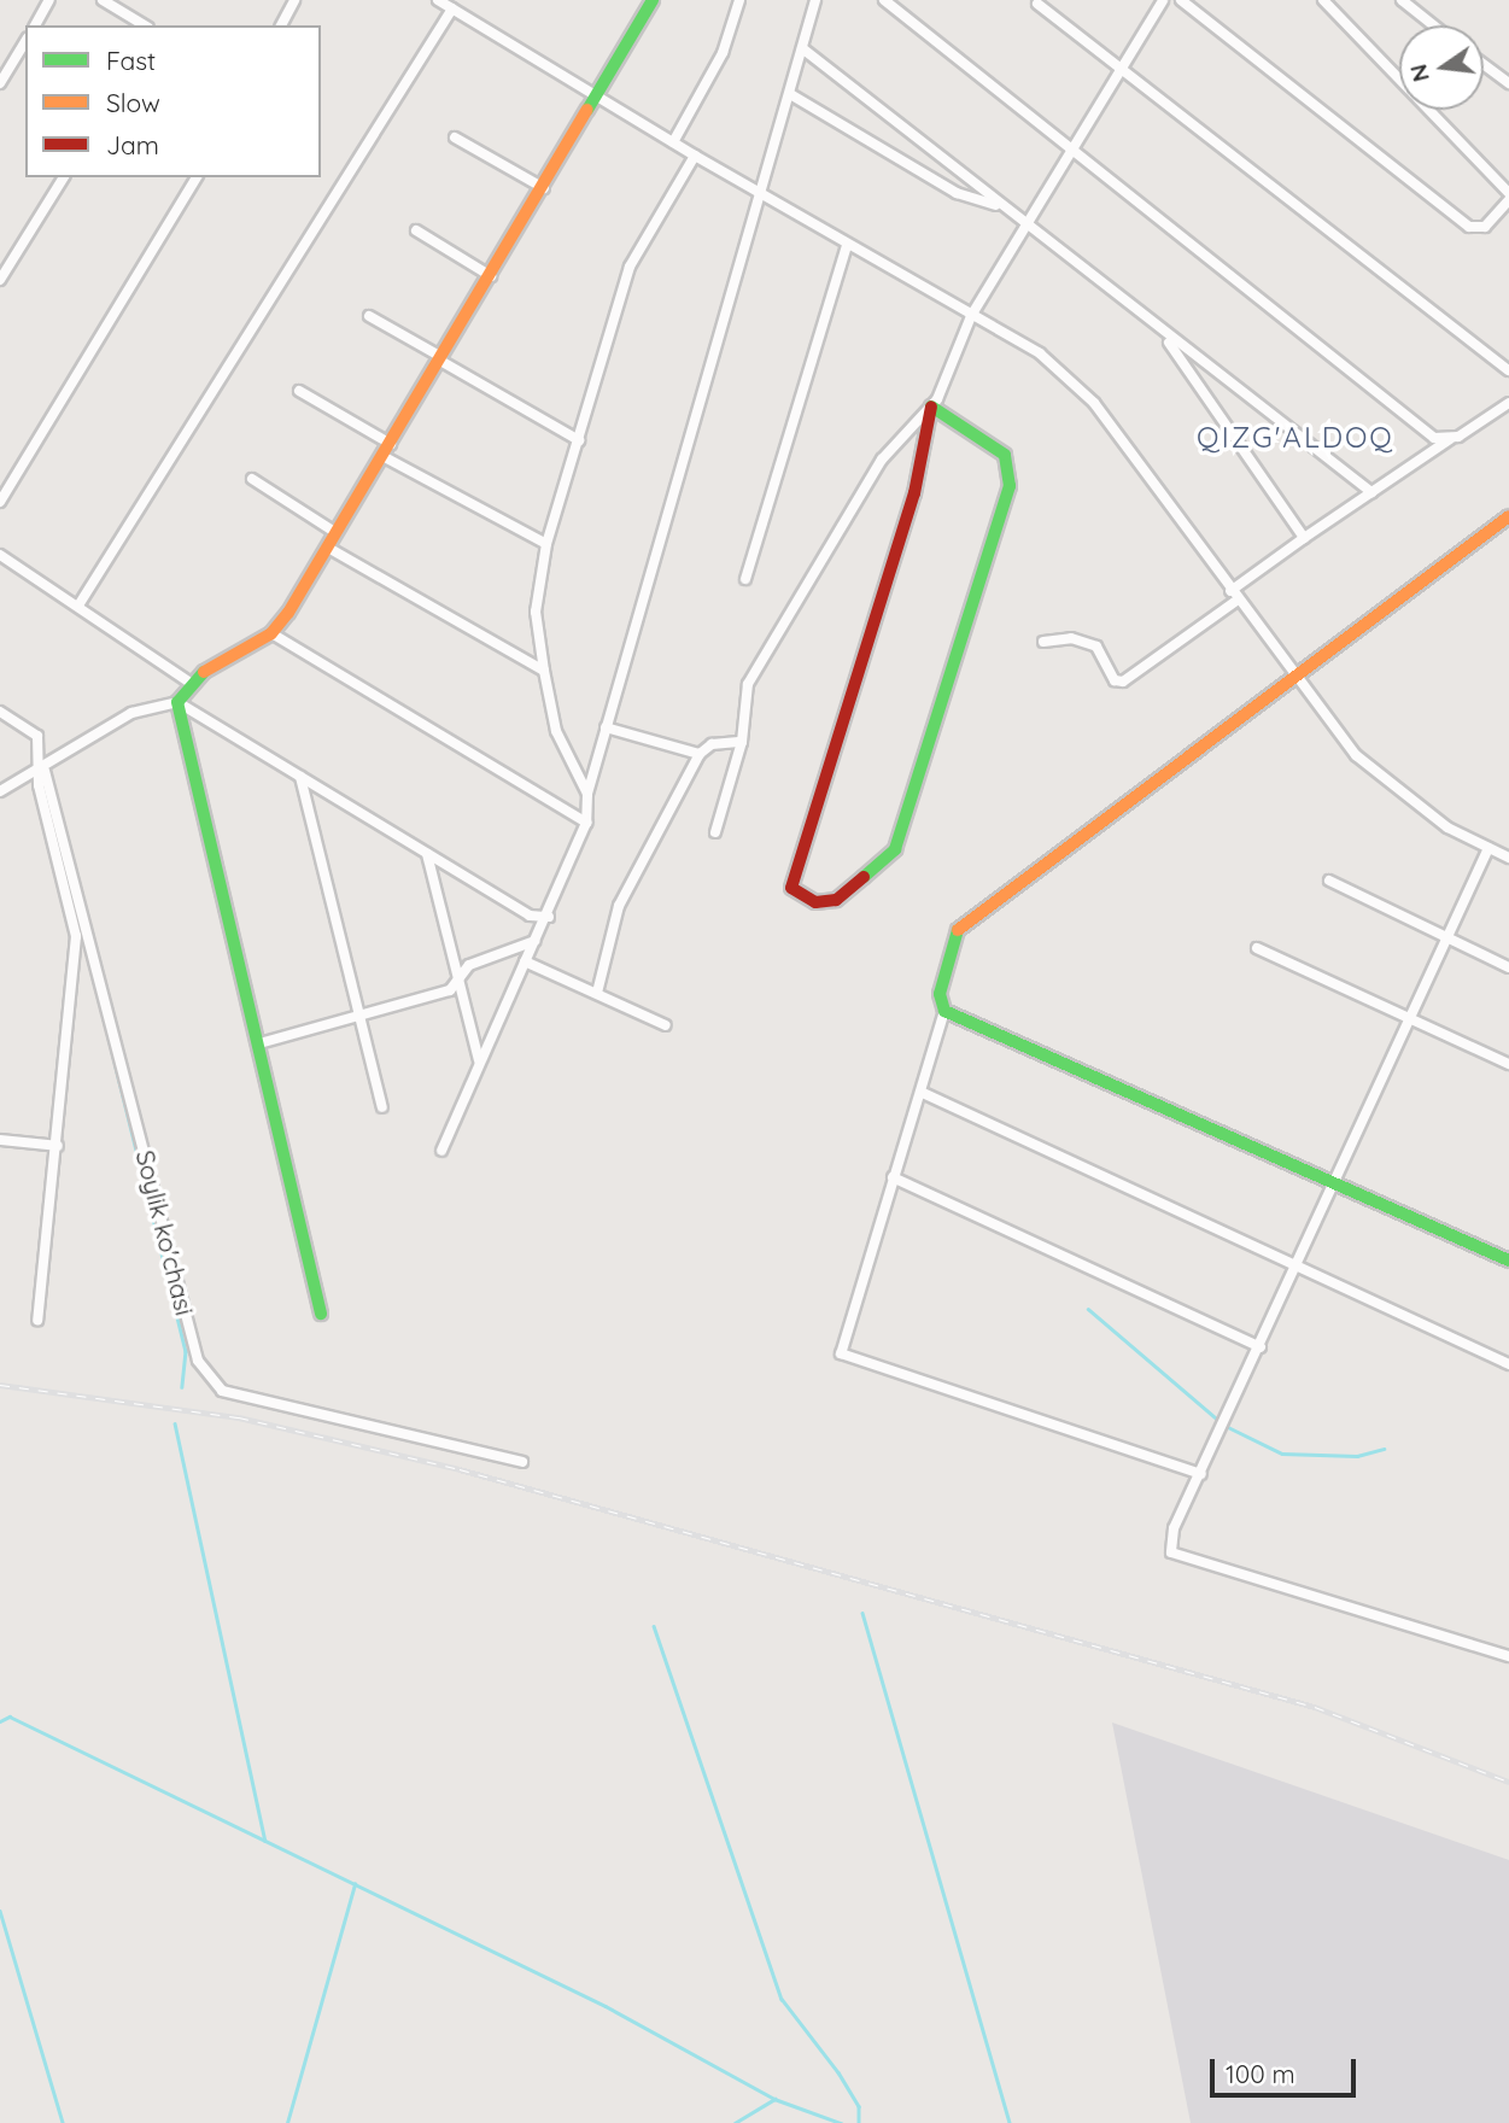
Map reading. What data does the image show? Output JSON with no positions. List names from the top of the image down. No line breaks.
{"streets":{"street":["Soylik ko'chasi"]},"districts":["QIZG'ALDOQ"],"legend":["Fast","Slow","Jam"],"scale_bar":"100 m","north":"left"}
